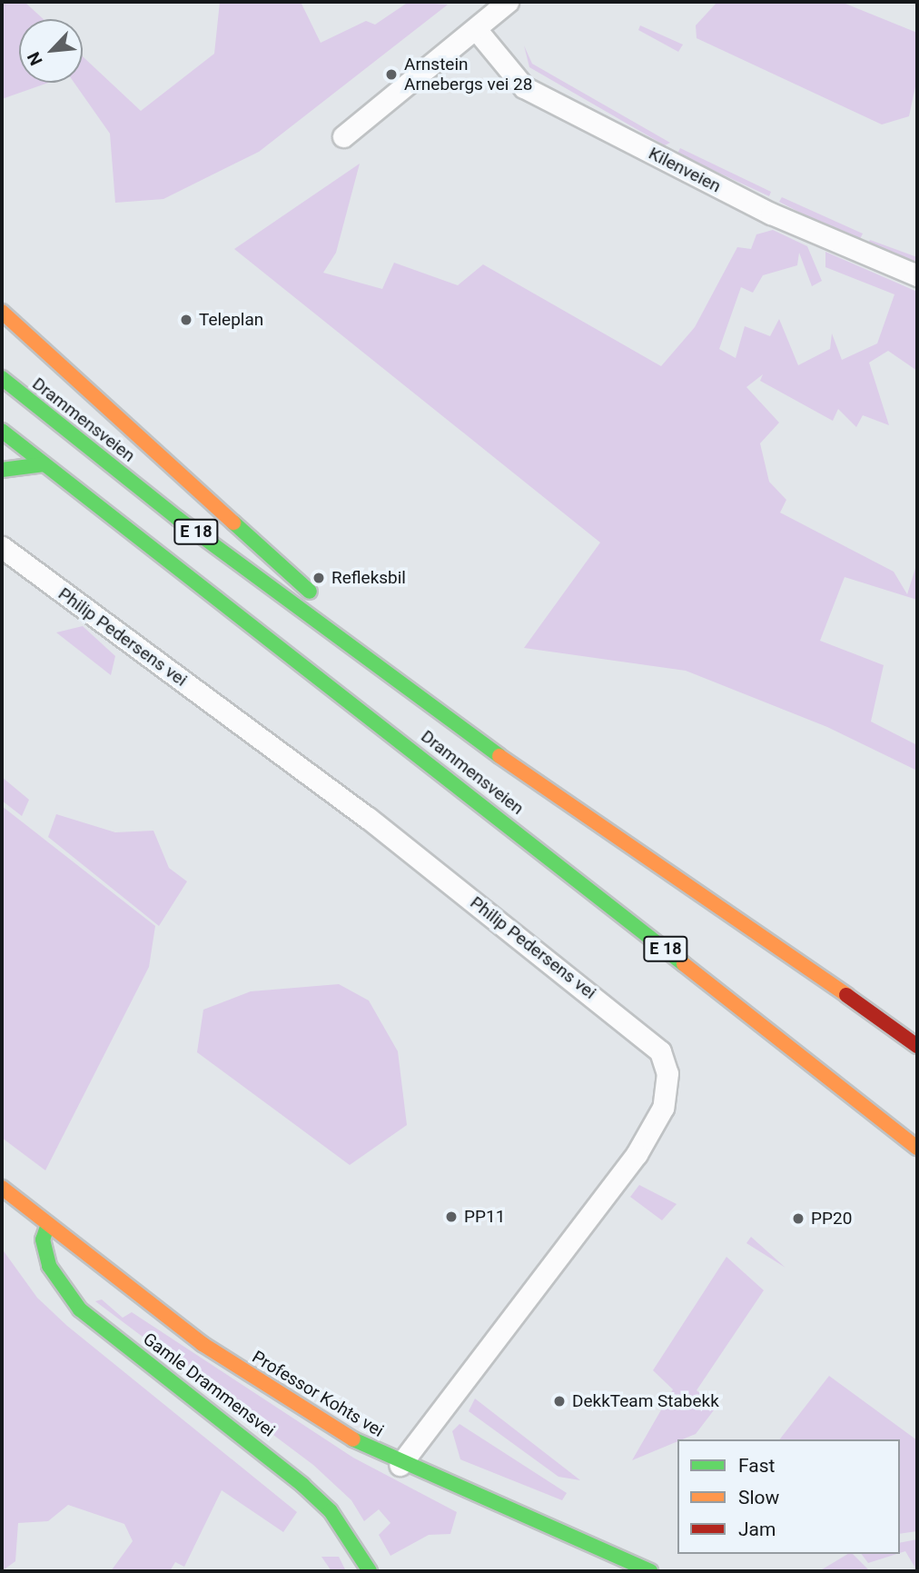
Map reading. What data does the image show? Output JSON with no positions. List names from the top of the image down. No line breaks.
{"streets":{"main road":["Drammensveien","E 18","Gamle Drammensvei","Professor Kohts vei"],"street":["Kilenveien","Philip Pedersens vei"]},"crossings":[["Drammensveien","E 18"],["Philip Pedersens vei","Professor Kohts vei"],["Gamle Drammensvei","Professor Kohts vei"]],"places":["Arnstein Arnebergs vei 28","Teleplan","Refleksbil","PP11","PP20","DekkTeam Stabekk"],"legend":["Fast","Slow","Jam"],"north":"bottom left"}
